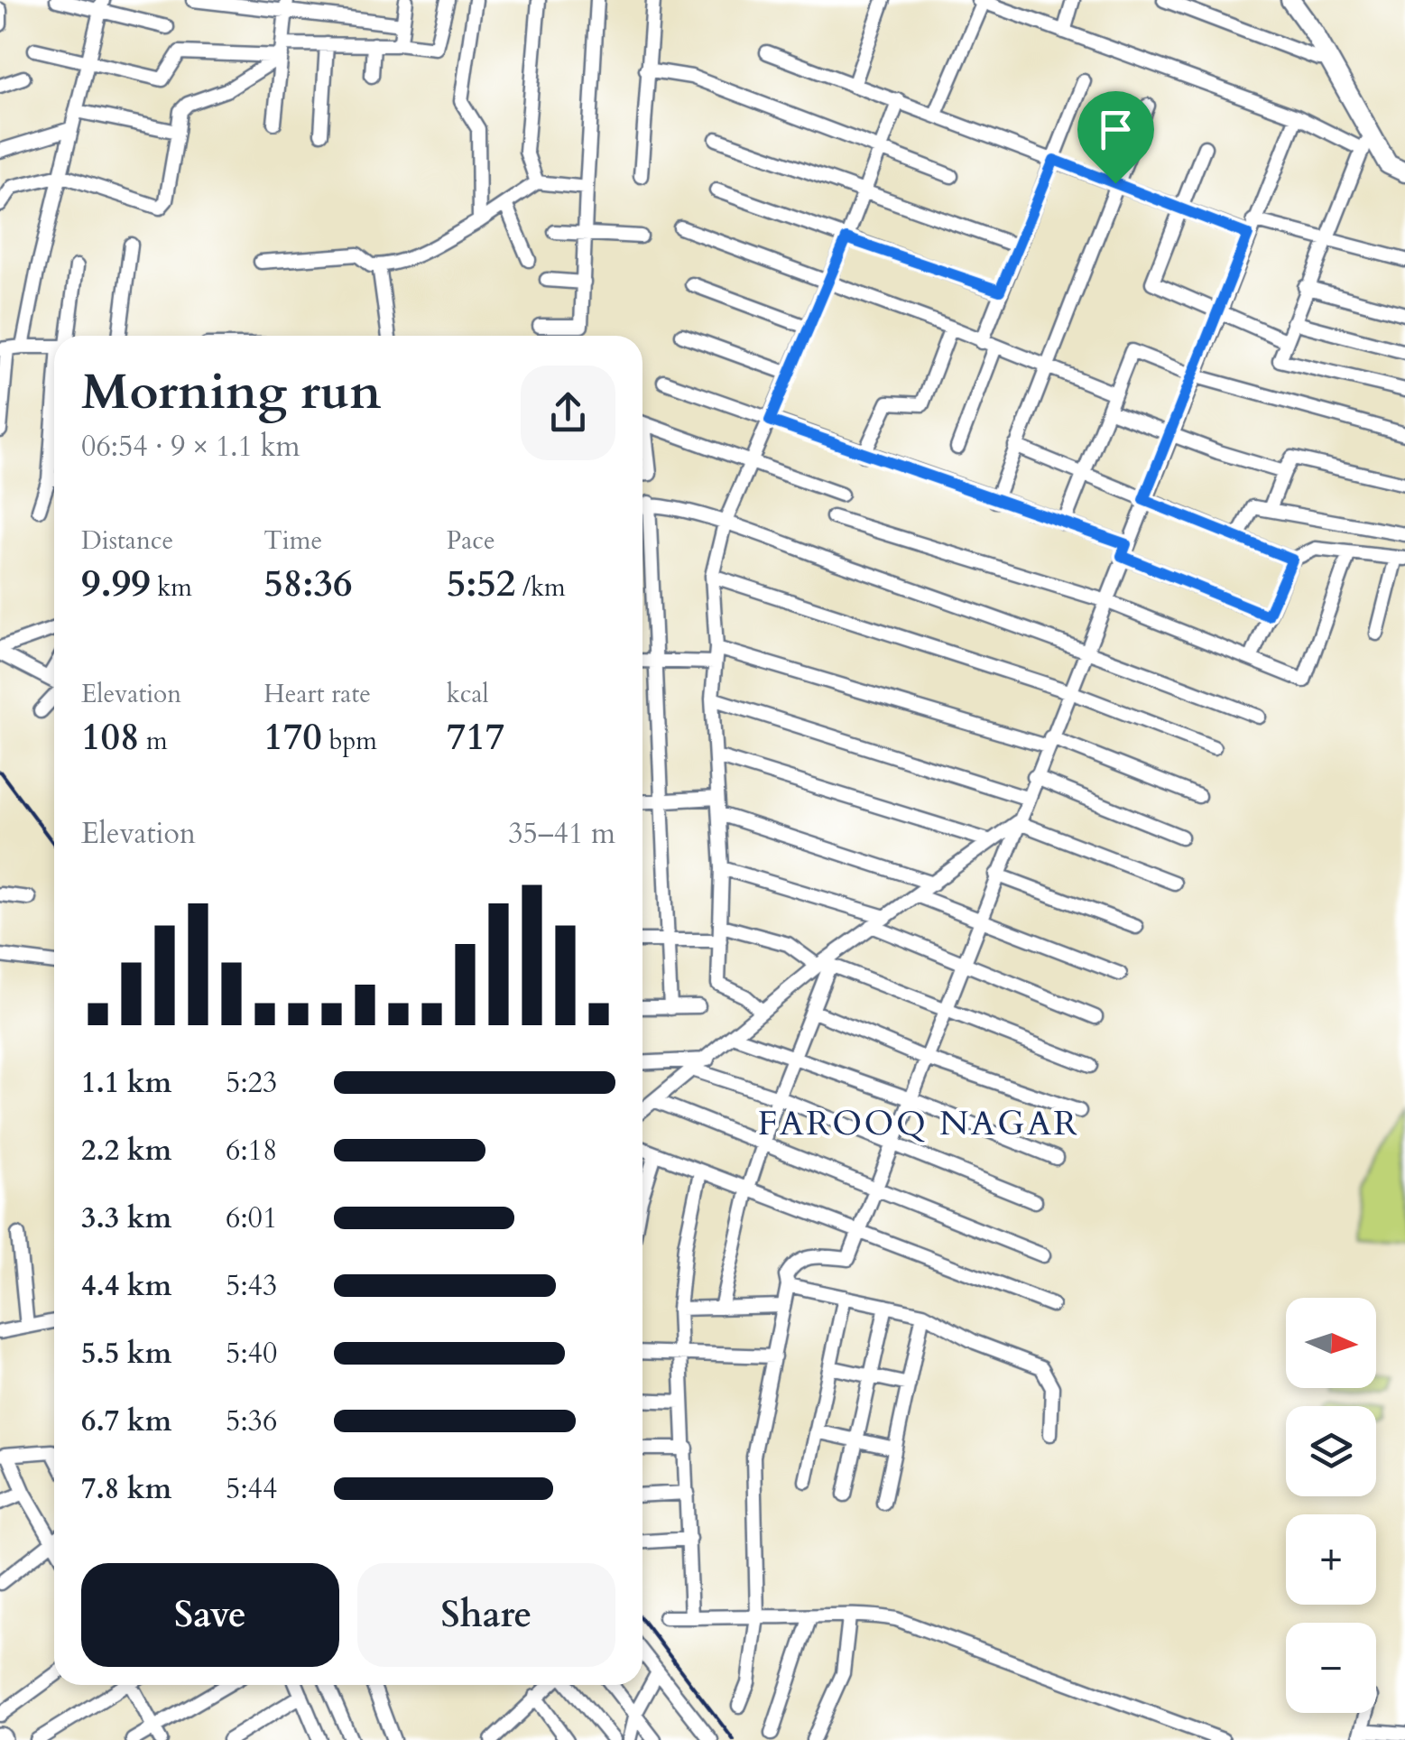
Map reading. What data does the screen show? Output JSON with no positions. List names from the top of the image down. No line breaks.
{"districts":["FAROOQ NAGAR"],"north":"right","page":{"heading":["Morning run","06:54 · 9 × 1.1 km"],"stats":[["Distance","9.99 km"],["Time","58:36"],["Pace","5:52 /km"],["Elevation","108 m"],["Heart rate","170 bpm"],["kcal","717"]],"chart":["Elevation","35–41 m"],"list":[{"name":"1.1 km","note":"5:23"},{"name":"2.2 km","note":"6:18"},{"name":"3.3 km","note":"6:01"},{"name":"4.4 km","note":"5:43"},{"name":"5.5 km","note":"5:40"},{"name":"6.7 km","note":"5:36"},{"name":"7.8 km","note":"5:44"}],"map_buttons":["+","−"],"buttons":["Save","Share"]}}
